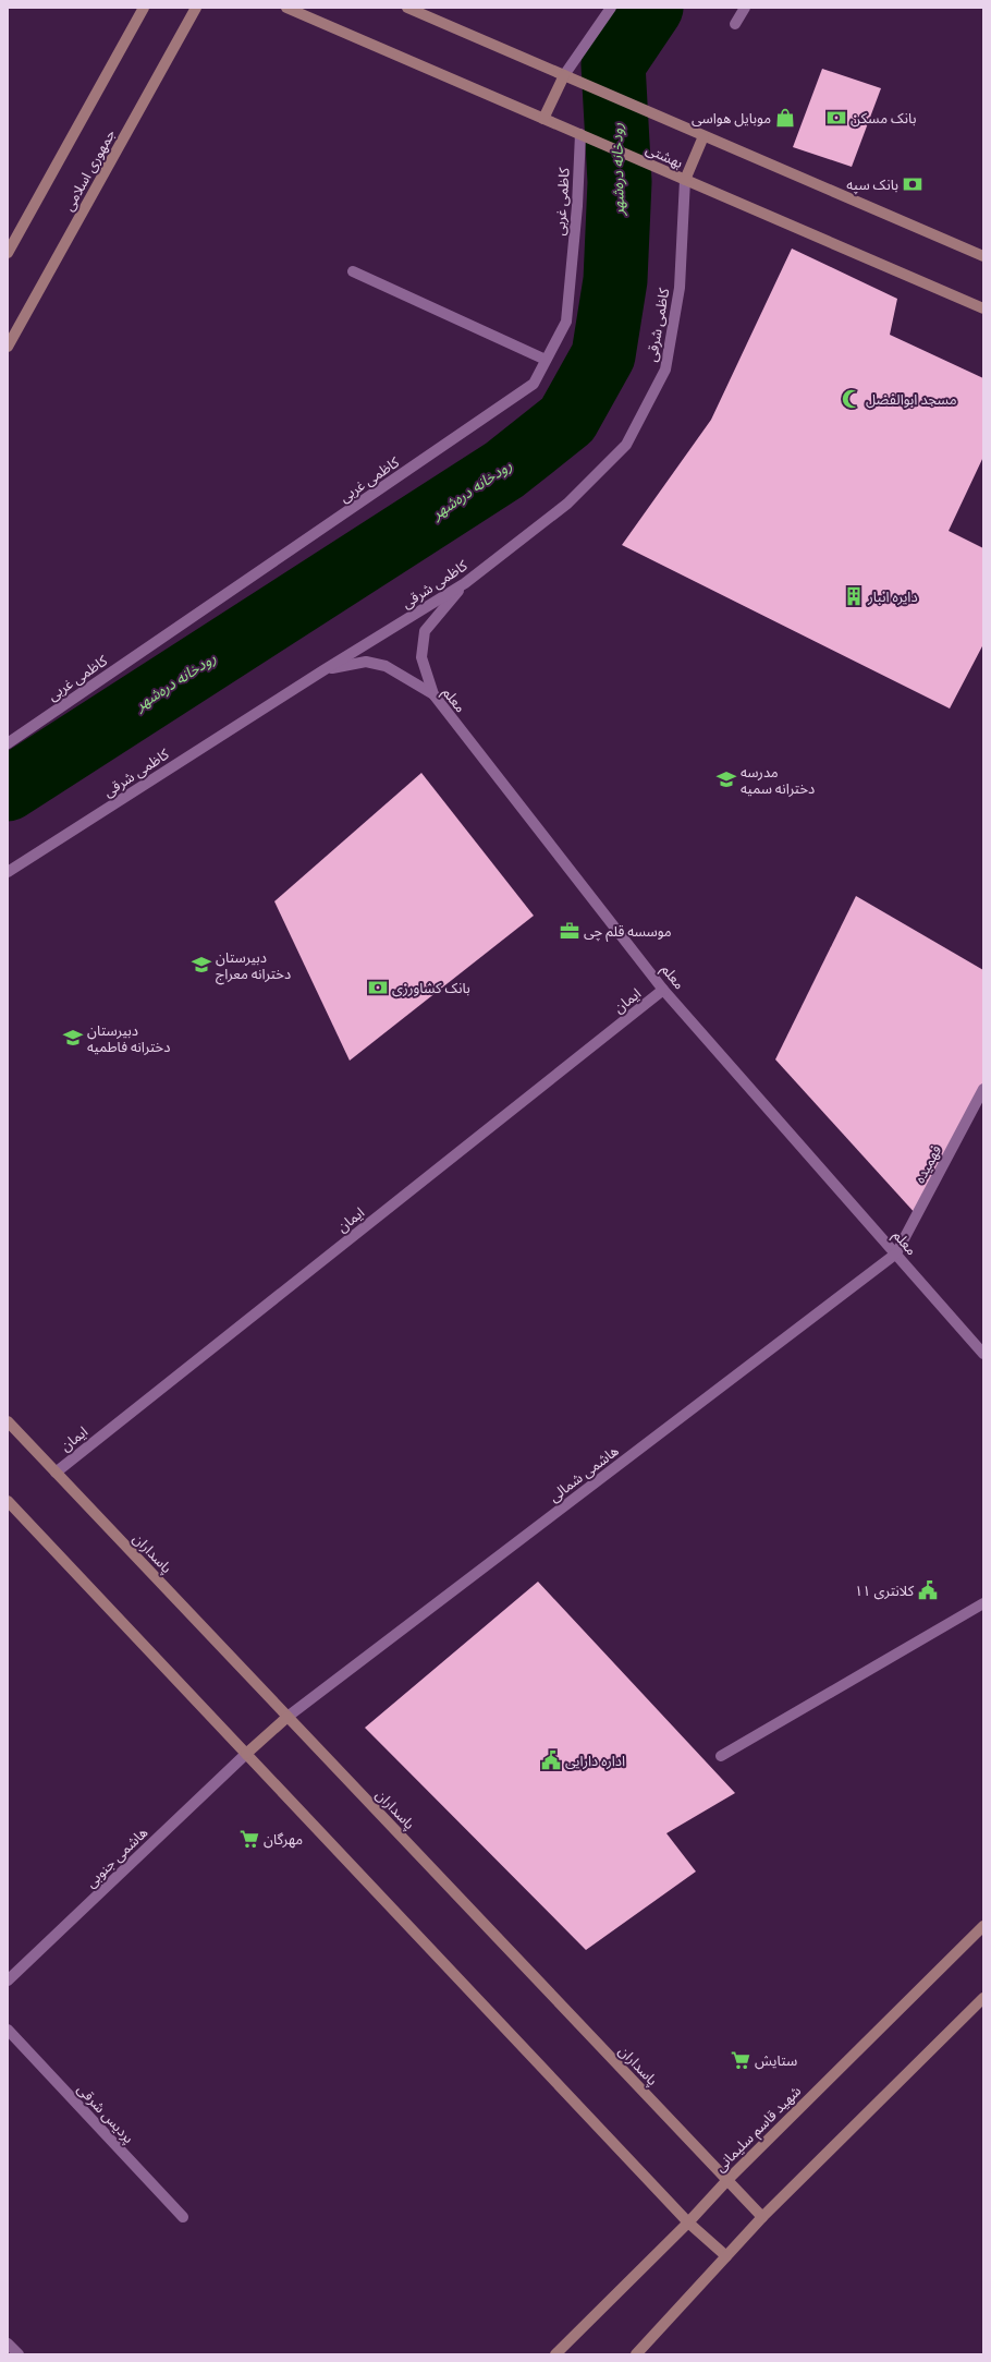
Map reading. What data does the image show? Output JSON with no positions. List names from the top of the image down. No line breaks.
{"streets":{"main road":["بهشتی","جمهوری اسلامی","پاسداران","شهید قاسم سلیمانی"],"street":["کاظمی غربی","کاظمی شرقی","معلم","ایمان","فهمیده","هاشمی شمالی","هاشمی جنوبی","پردیس شرقی"]},"crossings":[["بهشتی","کاظمی غربی"],["بهشتی","کاظمی شرقی"],["کاظمی شرقی","معلم"],["معلم","ایمان"],["معلم","فهمیده"],["معلم","هاشمی شمالی"],["ایمان","پاسداران"],["فهمیده","هاشمی شمالی"],["هاشمی شمالی","پاسداران"],["پاسداران","شهید قاسم سلیمانی"]],"water":["رودخانه دره‌شهر"],"places":{"shop":["موبایل هواسی"],"bank":["بانک مسکن","بانک سپه","بانک کشاورزی"],"mosque":["مسجد ابوالفضل"],"building":["دایره انبار"],"school or university":["مدرسه دخترانه سمیه","دبیرستان دخترانه معراج","دبیرستان دخترانه فاطمیه"],"office":["موسسه قلم چی"],"public building":["کلانتری ۱۱","اداره دارایی"],"supermarket":["مهرگان","ستایش"]}}
